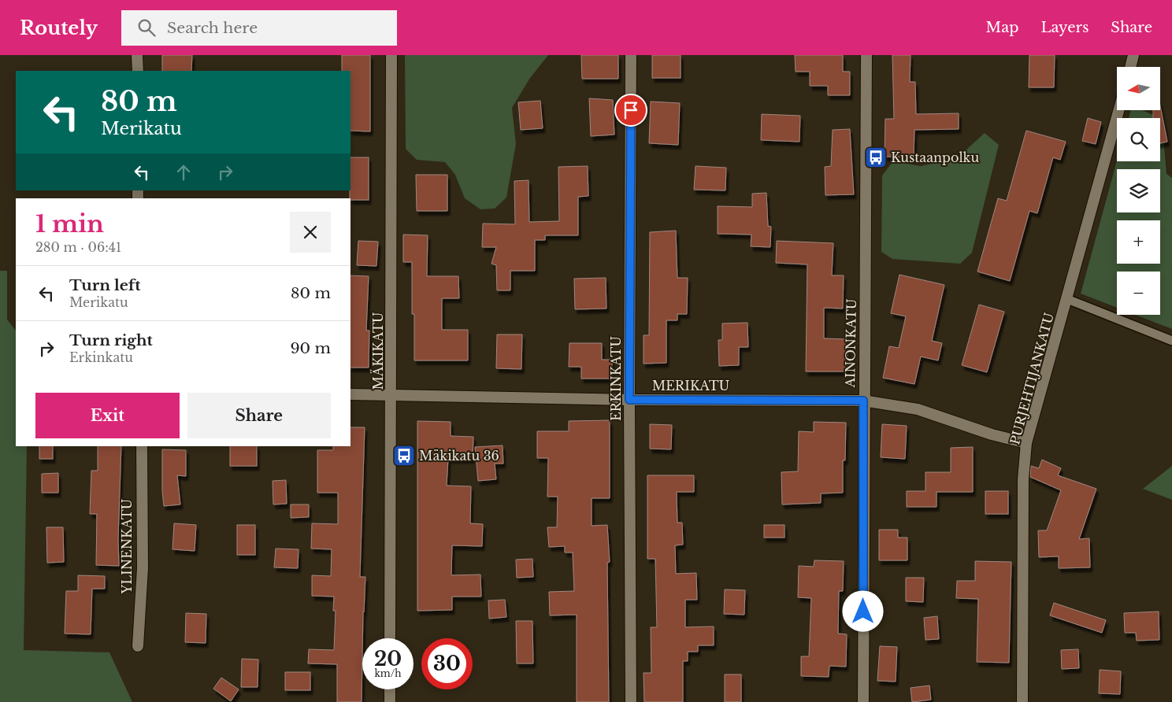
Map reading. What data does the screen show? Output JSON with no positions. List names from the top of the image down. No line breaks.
{"streets":{"street":["AINONKATU","MÄKIKATU","ERKINKATU","PURJEHTIJANKATU","MERIKATU","YLINENKATU"]},"crossings":[["AINONKATU","MERIKATU"],["MÄKIKATU","MERIKATU"],["ERKINKATU","MERIKATU"],["PURJEHTIJANKATU","MERIKATU"]],"places":{"bus stop":["Kustaanpolku","Mäkikatu 36"]},"north":"left","page":{"header":"Routely","search":"Search here","nav":["Map","Layers","Share"],"map_buttons":["+","−"],"turn":["80 m","Merikatu"],"heading":["1 min","280 m · 06:41"],"list":[{"name":"Turn left","note":"Merikatu","value":"80 m"},{"name":"Turn right","note":"Erkinkatu","value":"90 m"}],"buttons":["Exit","Share"],"speed":"20 km/h","limit":"30"}}
